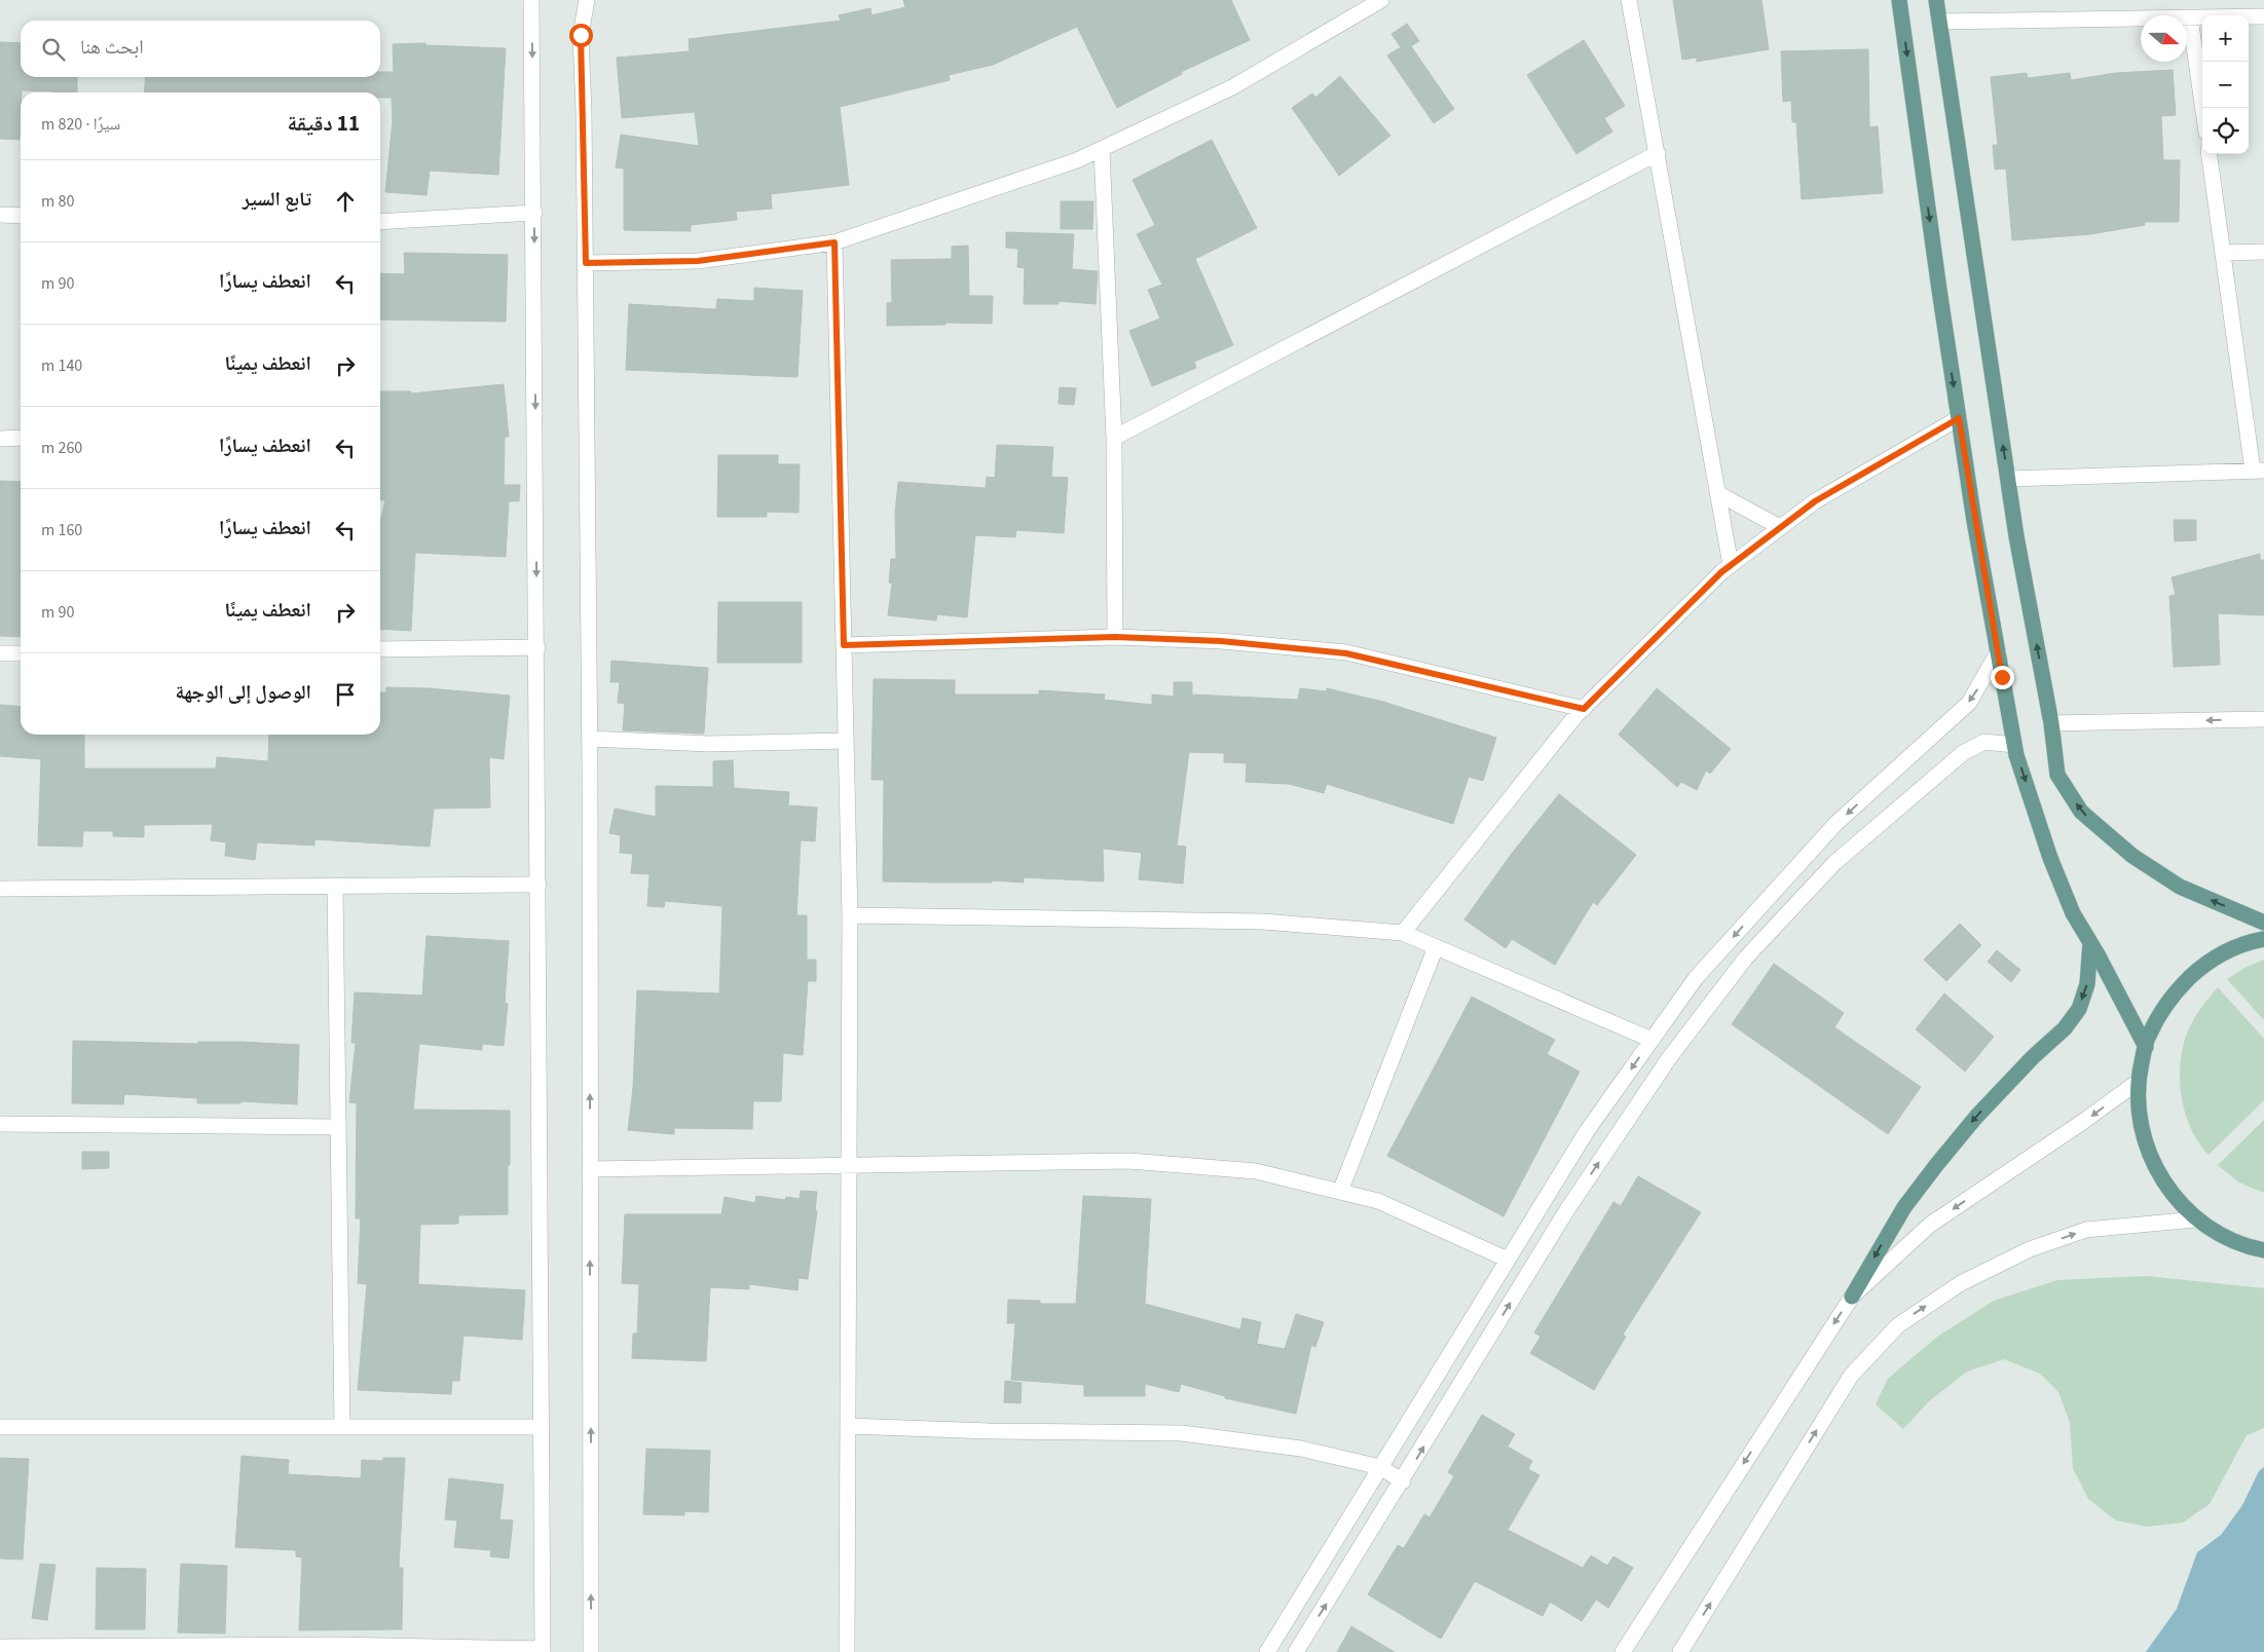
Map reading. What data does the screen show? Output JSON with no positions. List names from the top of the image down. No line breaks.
{"north":"right","page":{"map_buttons":["+","−"],"search":"ابحث هنا","heading":["11 دقيقة","سيرًا · 820 m"],"list":[["تابع السير","80 m"],["انعطف يسارًا","90 m"],["انعطف يمينًا","140 m"],["انعطف يسارًا","260 m"],["انعطف يسارًا","160 m"],["انعطف يمينًا","90 m"],"الوصول إلى الوجهة"]}}
